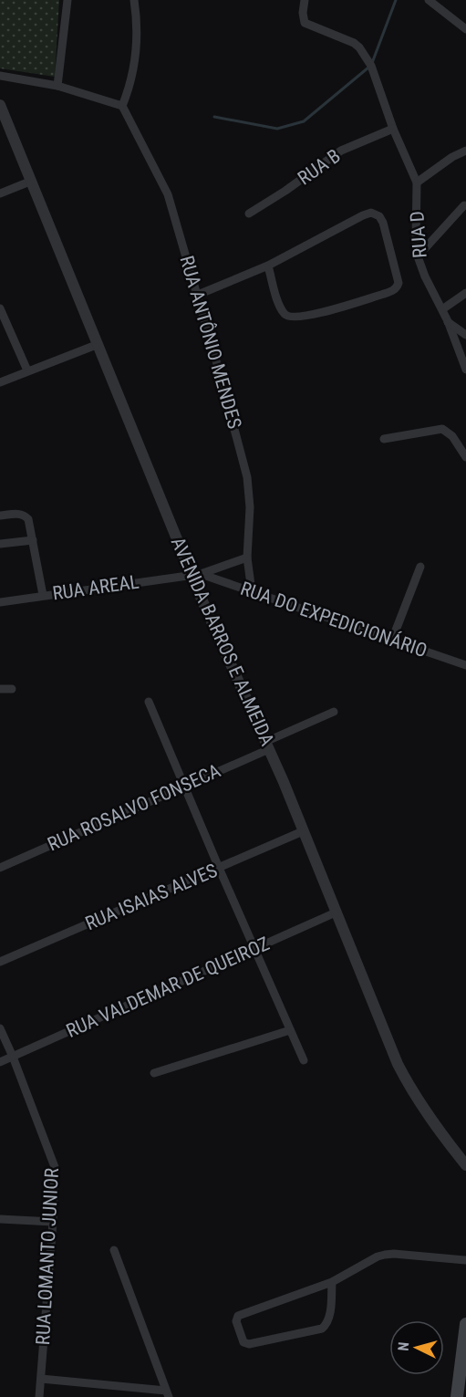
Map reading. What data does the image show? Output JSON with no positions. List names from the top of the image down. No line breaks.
{"streets":{"street":["RUA B","RUA D","RUA ANTÔNIO MENDES","RUA AREAL","RUA DO EXPEDICIONÁRIO","AVENIDA BARROS E ALMEIDA","RUA ROSALVO FONSECA","RUA ISAIAS ALVES","RUA VALDEMAR DE QUEIROZ","RUA LOMANTO JUNIOR"]},"crossings":[["RUA B","RUA D"],["RUA ANTÔNIO MENDES","RUA DO EXPEDICIONÁRIO"],["RUA AREAL","RUA DO EXPEDICIONÁRIO"],["RUA AREAL","AVENIDA BARROS E ALMEIDA"],["RUA DO EXPEDICIONÁRIO","AVENIDA BARROS E ALMEIDA"],["AVENIDA BARROS E ALMEIDA","RUA ROSALVO FONSECA"],["AVENIDA BARROS E ALMEIDA","RUA ISAIAS ALVES"],["AVENIDA BARROS E ALMEIDA","RUA VALDEMAR DE QUEIROZ"],["RUA VALDEMAR DE QUEIROZ","RUA LOMANTO JUNIOR"]],"north":"left"}
